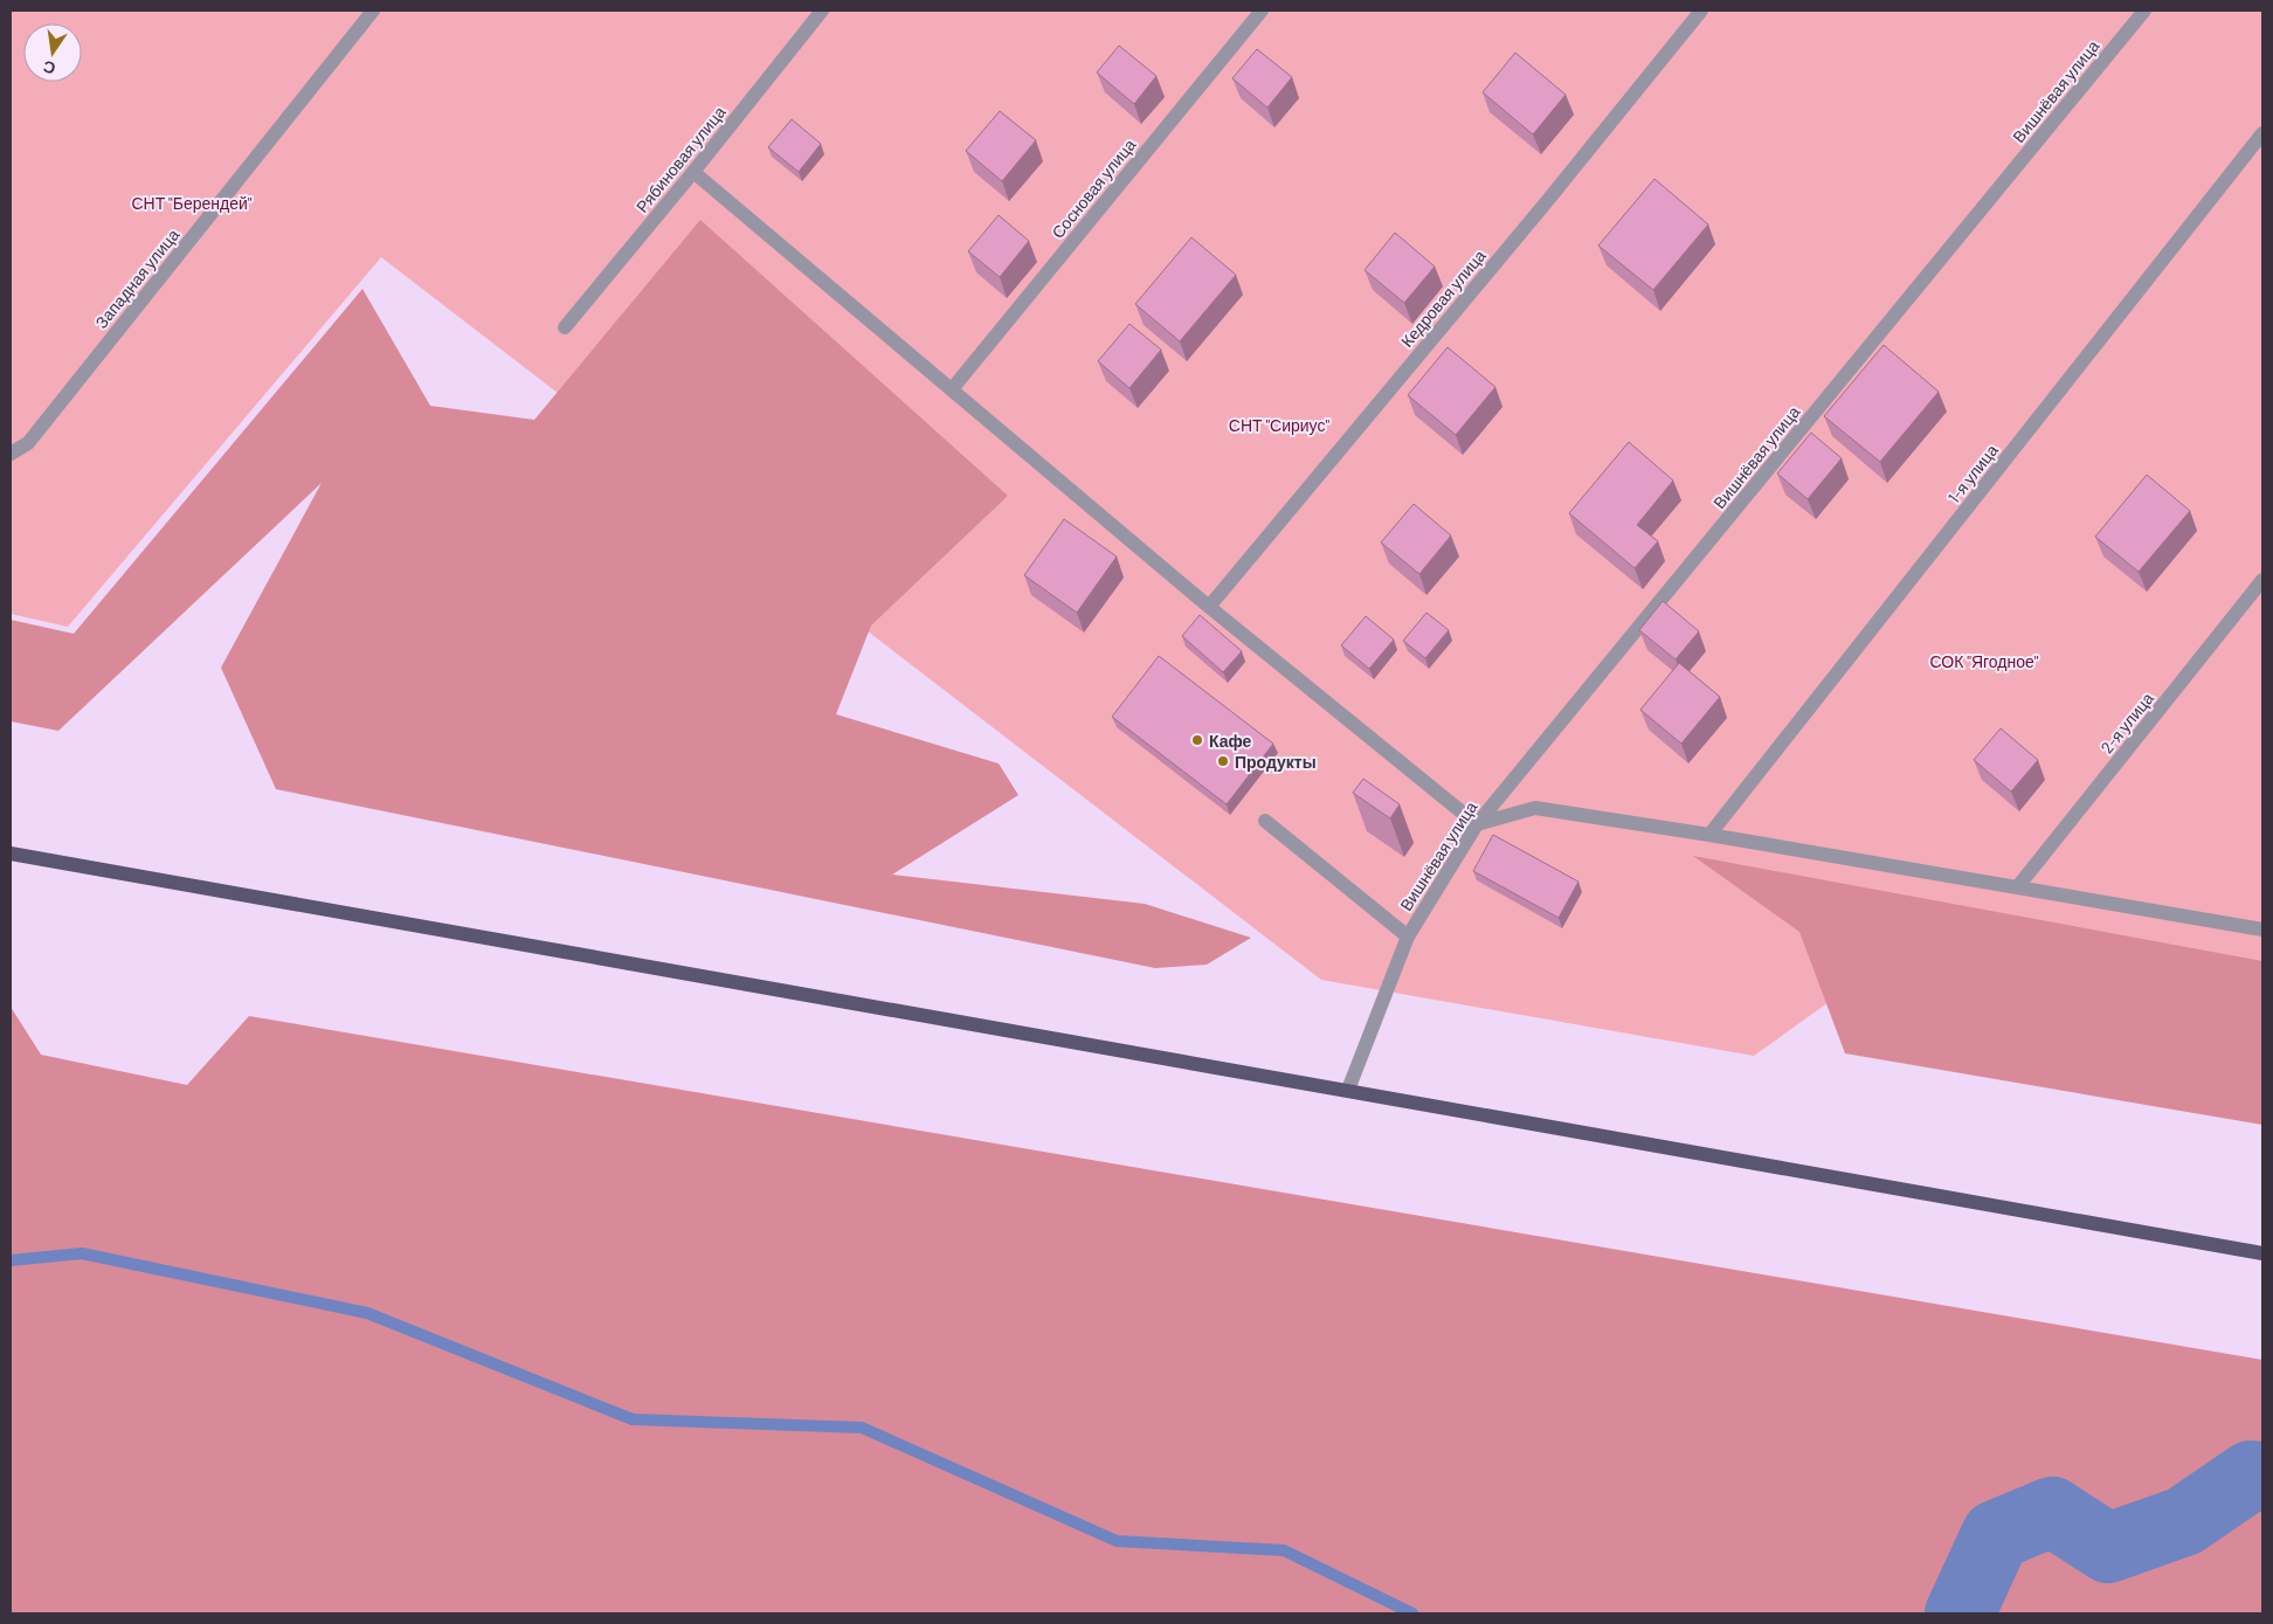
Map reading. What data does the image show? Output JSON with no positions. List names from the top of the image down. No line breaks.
{"streets":{"street":["Вишнёвая улица","Рябиновая улица","Сосновая улица","Западная улица","Кедровая улица","1-я улица","2-я улица"]},"parks":["СНТ \"Берендей\"","СНТ \"Сириус\"","СОК \"Ягодное\""],"places":["Кафе","Продукты"],"north":"bottom"}
